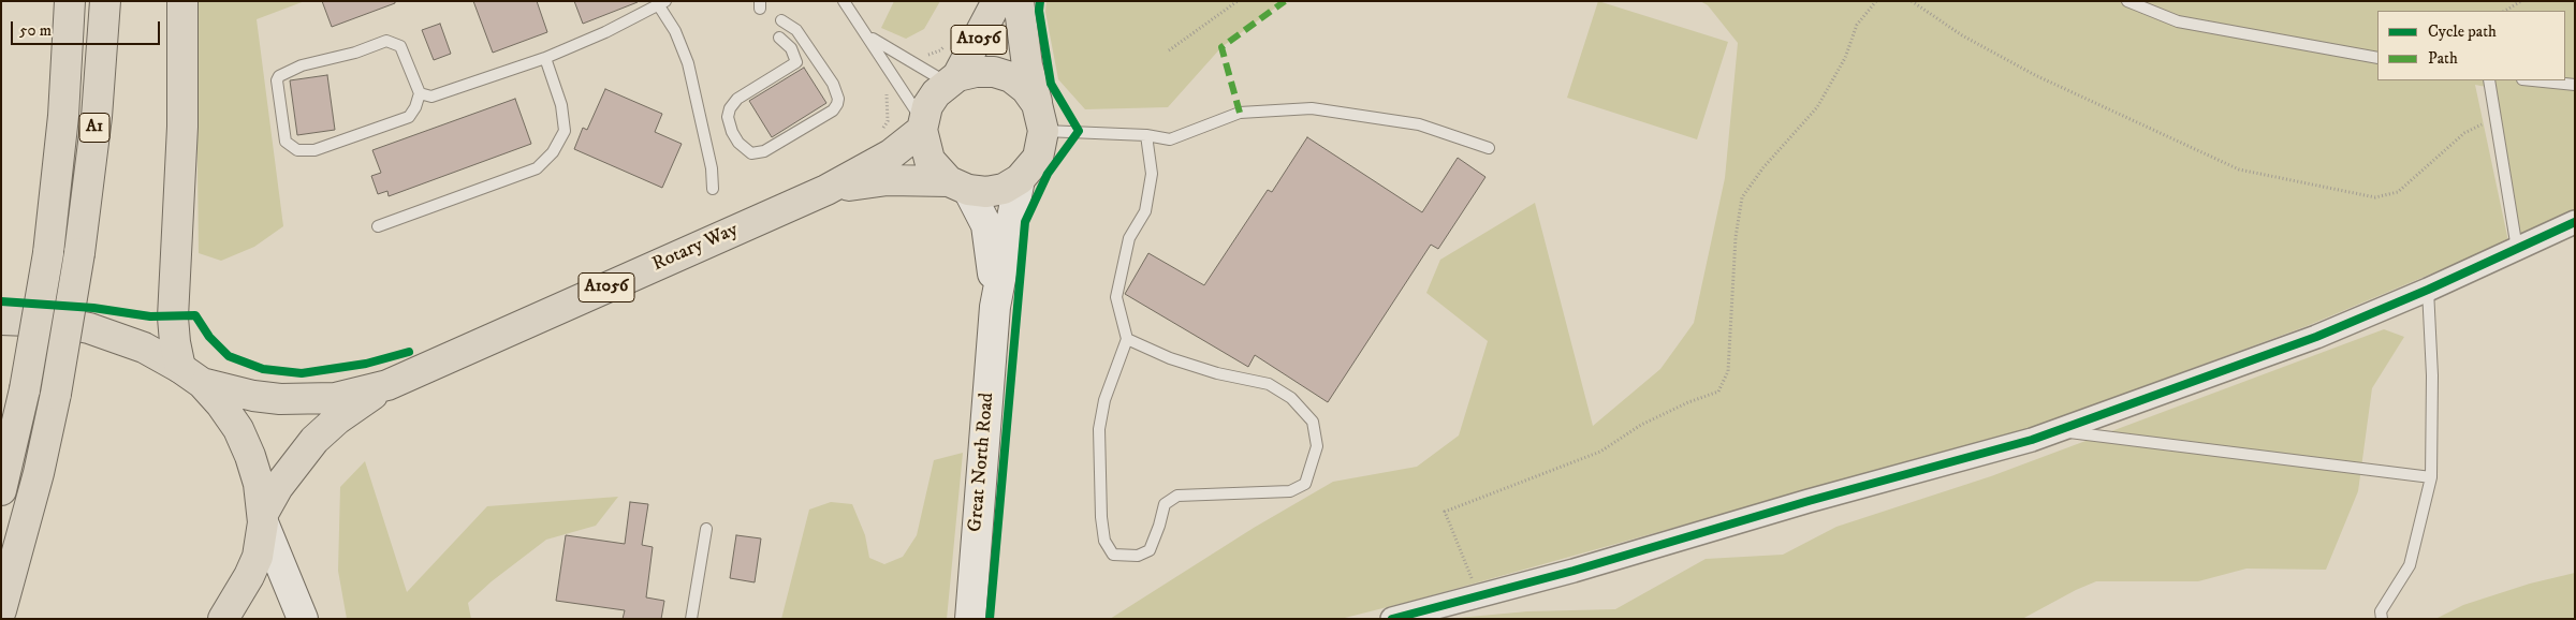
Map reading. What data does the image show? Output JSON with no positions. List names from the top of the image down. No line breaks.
{"streets":{"main road":["A1056","A1","Rotary Way","Great North Road"]},"crossings":[["A1056","Rotary Way"],["A1056","Great North Road"],["Rotary Way","Great North Road"]],"legend":["Cycle path","Path"],"scale_bar":"50 m"}
